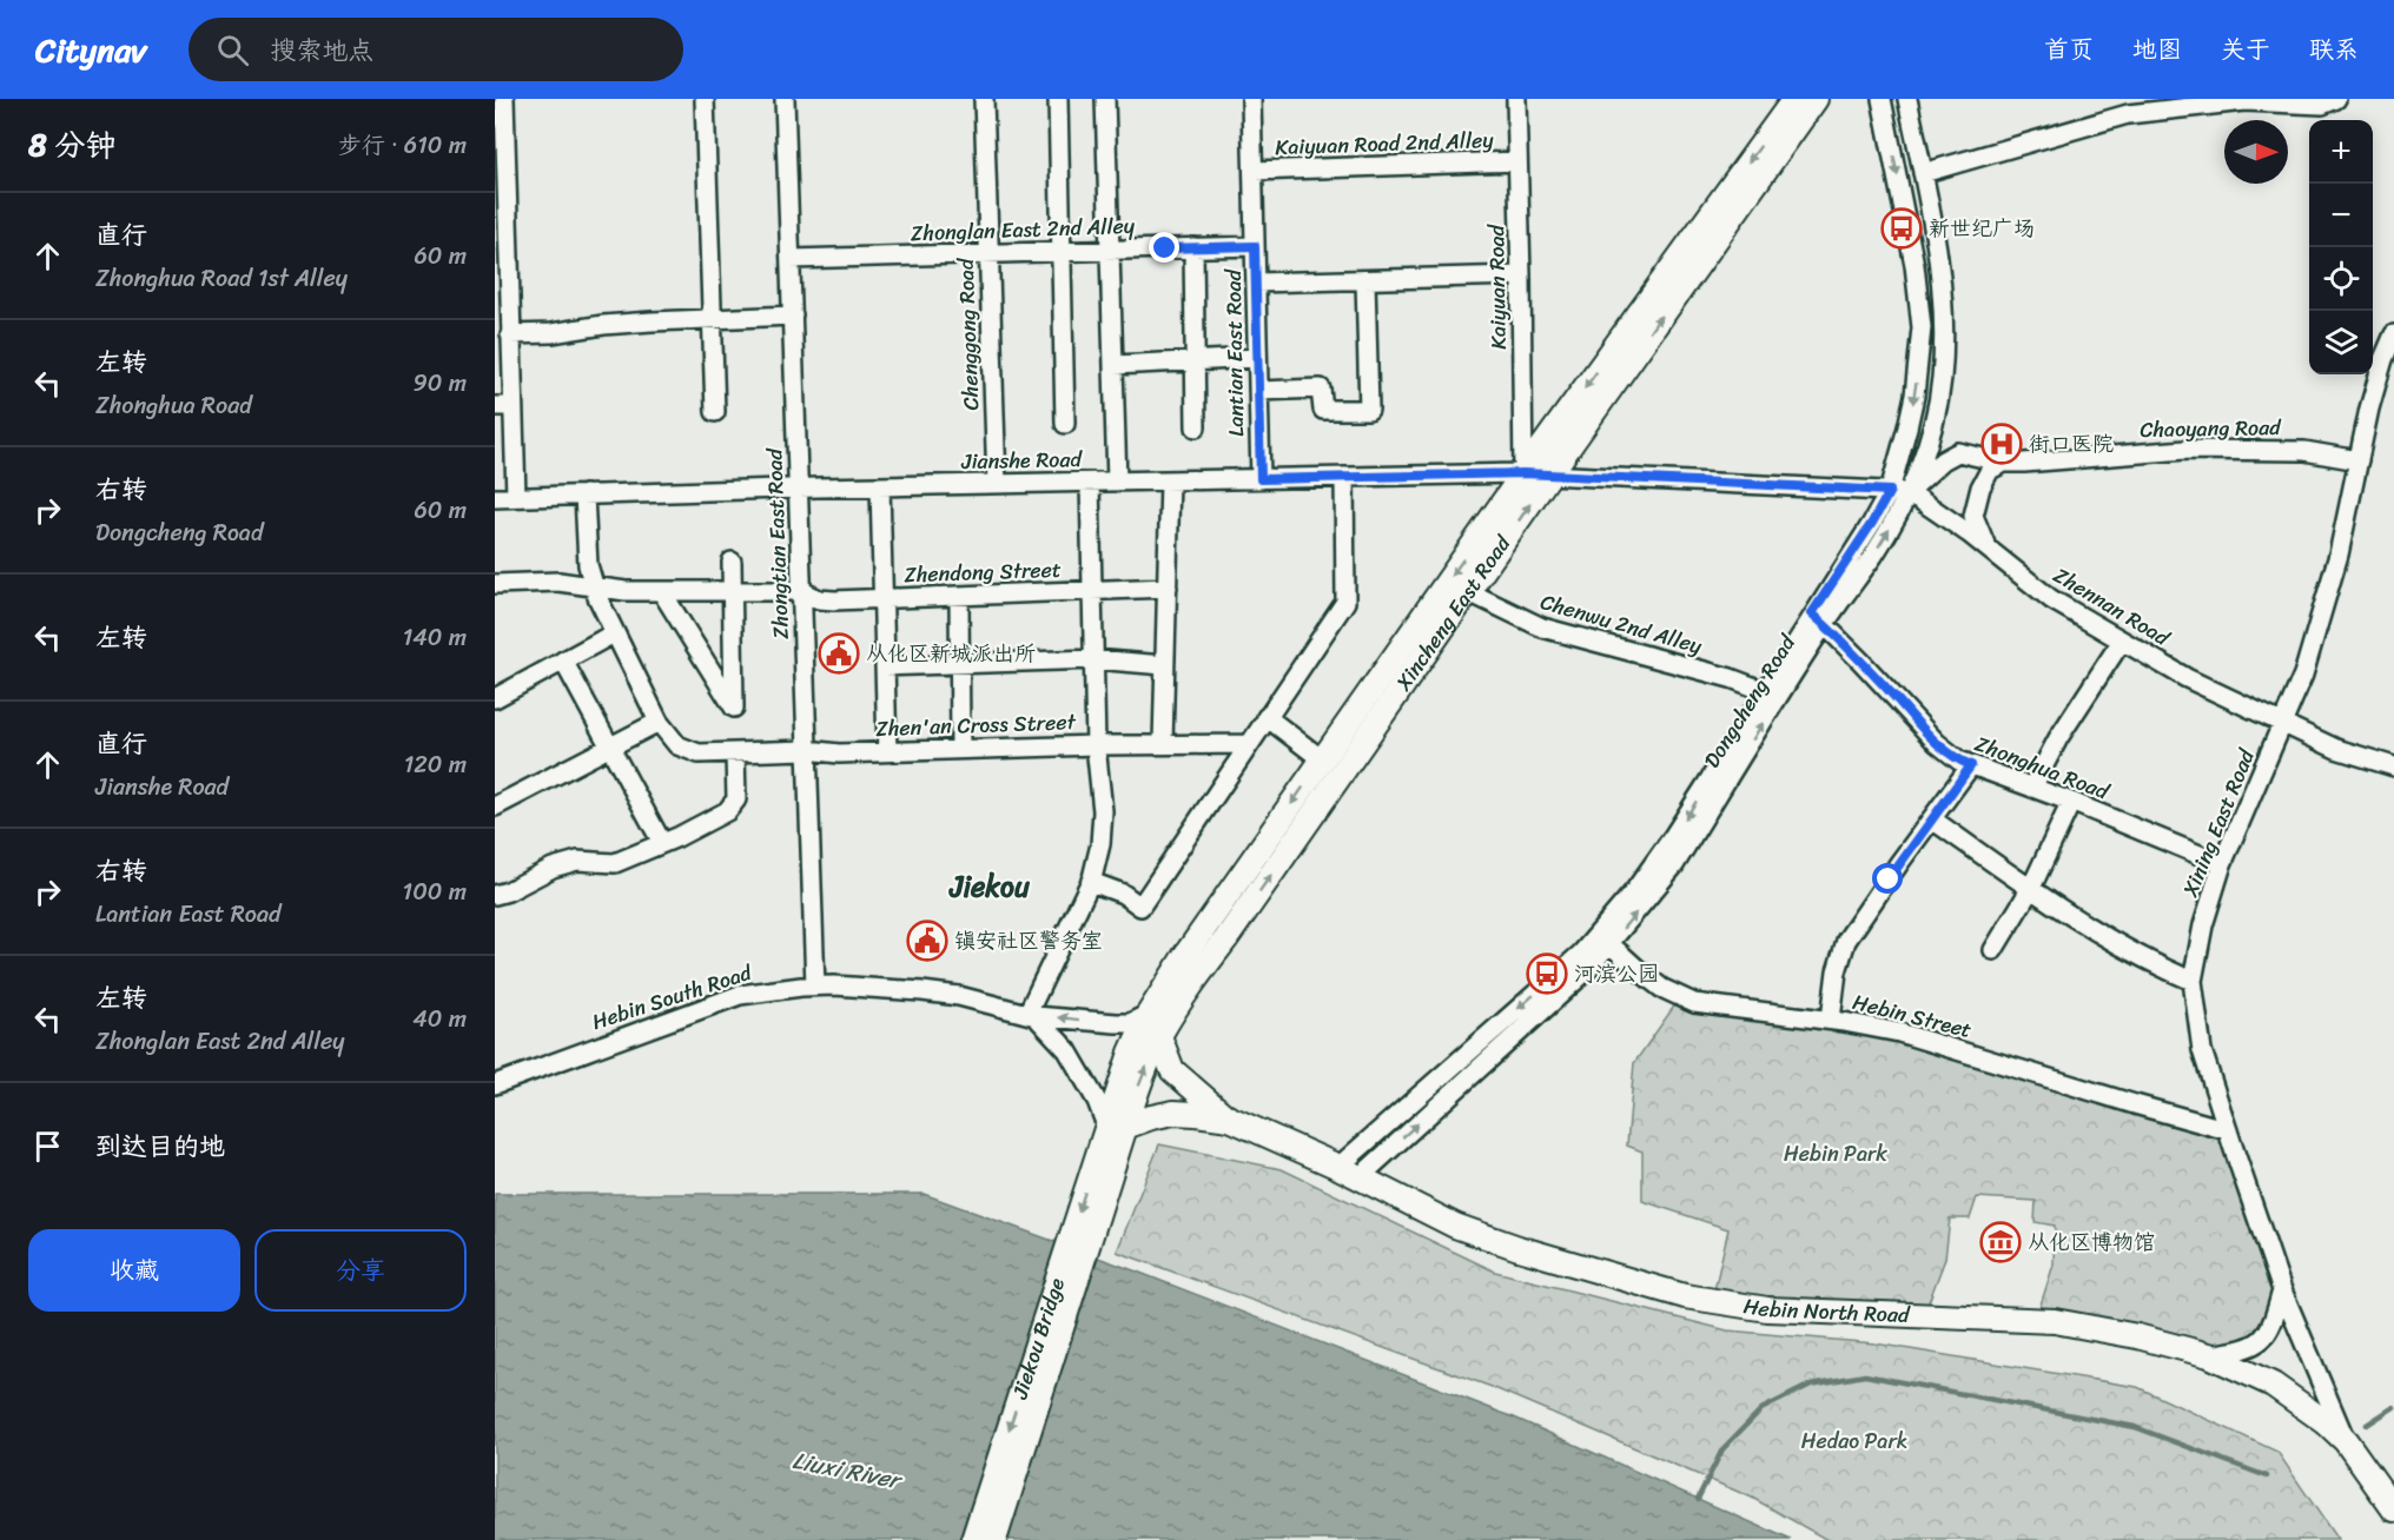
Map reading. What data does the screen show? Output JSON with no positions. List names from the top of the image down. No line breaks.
{"streets":{"main road":["Xincheng East Road","Hebin North Road","Jiekou Bridge"],"street":["Kaiyuan Road 2nd Alley","Zhonglan East 2nd Alley","Kaiyuan Road","Chenggong Road","Lantian East Road","Chaoyang Road","Jianshe Road","Zhongtian East Road","Zhendong Street","Zhennan Road","Chenwu 2nd Alley","Dongcheng Road","Zhen'an Cross Street","Zhonghua Road","Xining East Road","Hebin South Road","Hebin Street"]},"crossings":[["Kaiyuan Road 2nd Alley","Kaiyuan Road"],["Kaiyuan Road 2nd Alley","Lantian East Road"],["Zhonglan East 2nd Alley","Chenggong Road"],["Zhonglan East 2nd Alley","Lantian East Road"],["Zhonglan East 2nd Alley","Zhongtian East Road"],["Kaiyuan Road","Jianshe Road"],["Kaiyuan Road","Xincheng East Road"],["Chenggong Road","Jianshe Road"],["Lantian East Road","Jianshe Road"],["Chaoyang Road","Zhennan Road"],["Chaoyang Road","Dongcheng Road"],["Chaoyang Road","Xining East Road"],["Jianshe Road","Zhongtian East Road"],["Jianshe Road","Xincheng East Road"],["Jianshe Road","Dongcheng Road"],["Jianshe Road","Zhen'an Cross Street"],["Zhongtian East Road","Zhendong Street"],["Zhongtian East Road","Zhen'an Cross Street"],["Zhongtian East Road","Hebin South Road"],["Zhendong Street","Zhen'an Cross Street"],["Zhennan Road","Dongcheng Road"],["Zhennan Road","Xining East Road"],["Xincheng East Road","Chenwu 2nd Alley"],["Xincheng East Road","Hebin South Road"],["Xincheng East Road","Hebin North Road"],["Xincheng East Road","Jiekou Bridge"],["Chenwu 2nd Alley","Dongcheng Road"],["Dongcheng Road","Zhonghua Road"],["Dongcheng Road","Hebin Street"],["Dongcheng Road","Hebin North Road"],["Zhonghua Road","Xining East Road"],["Xining East Road","Hebin Street"],["Xining East Road","Hebin North Road"],["Hebin North Road","Jiekou Bridge"]],"districts":["Jiekou"],"water":["Liuxi River"],"parks":["Hebin Park","Hedao Park"],"places":{"bus stop":["新世纪广场","河滨公园"],"hospital":["街口医院"],"public building":["从化区新城派出所","镇安社区警务室"],"museum":["从化区博物馆"]},"north":"right","page":{"header":"Citynav","search":"搜索地点","nav":["首页","地图","关于","联系"],"heading":["8 分钟","步行 · 610 m"],"map_buttons":["+","−"],"list":[["直行","Zhonghua Road 1st Alley","60 m"],["左转","Zhonghua Road","90 m"],["右转","Dongcheng Road","60 m"],["左转","140 m"],["直行","Jianshe Road","120 m"],["右转","Lantian East Road","100 m"],["左转","Zhonglan East 2nd Alley","40 m"],"到达目的地"],"buttons":["收藏","分享"]}}
